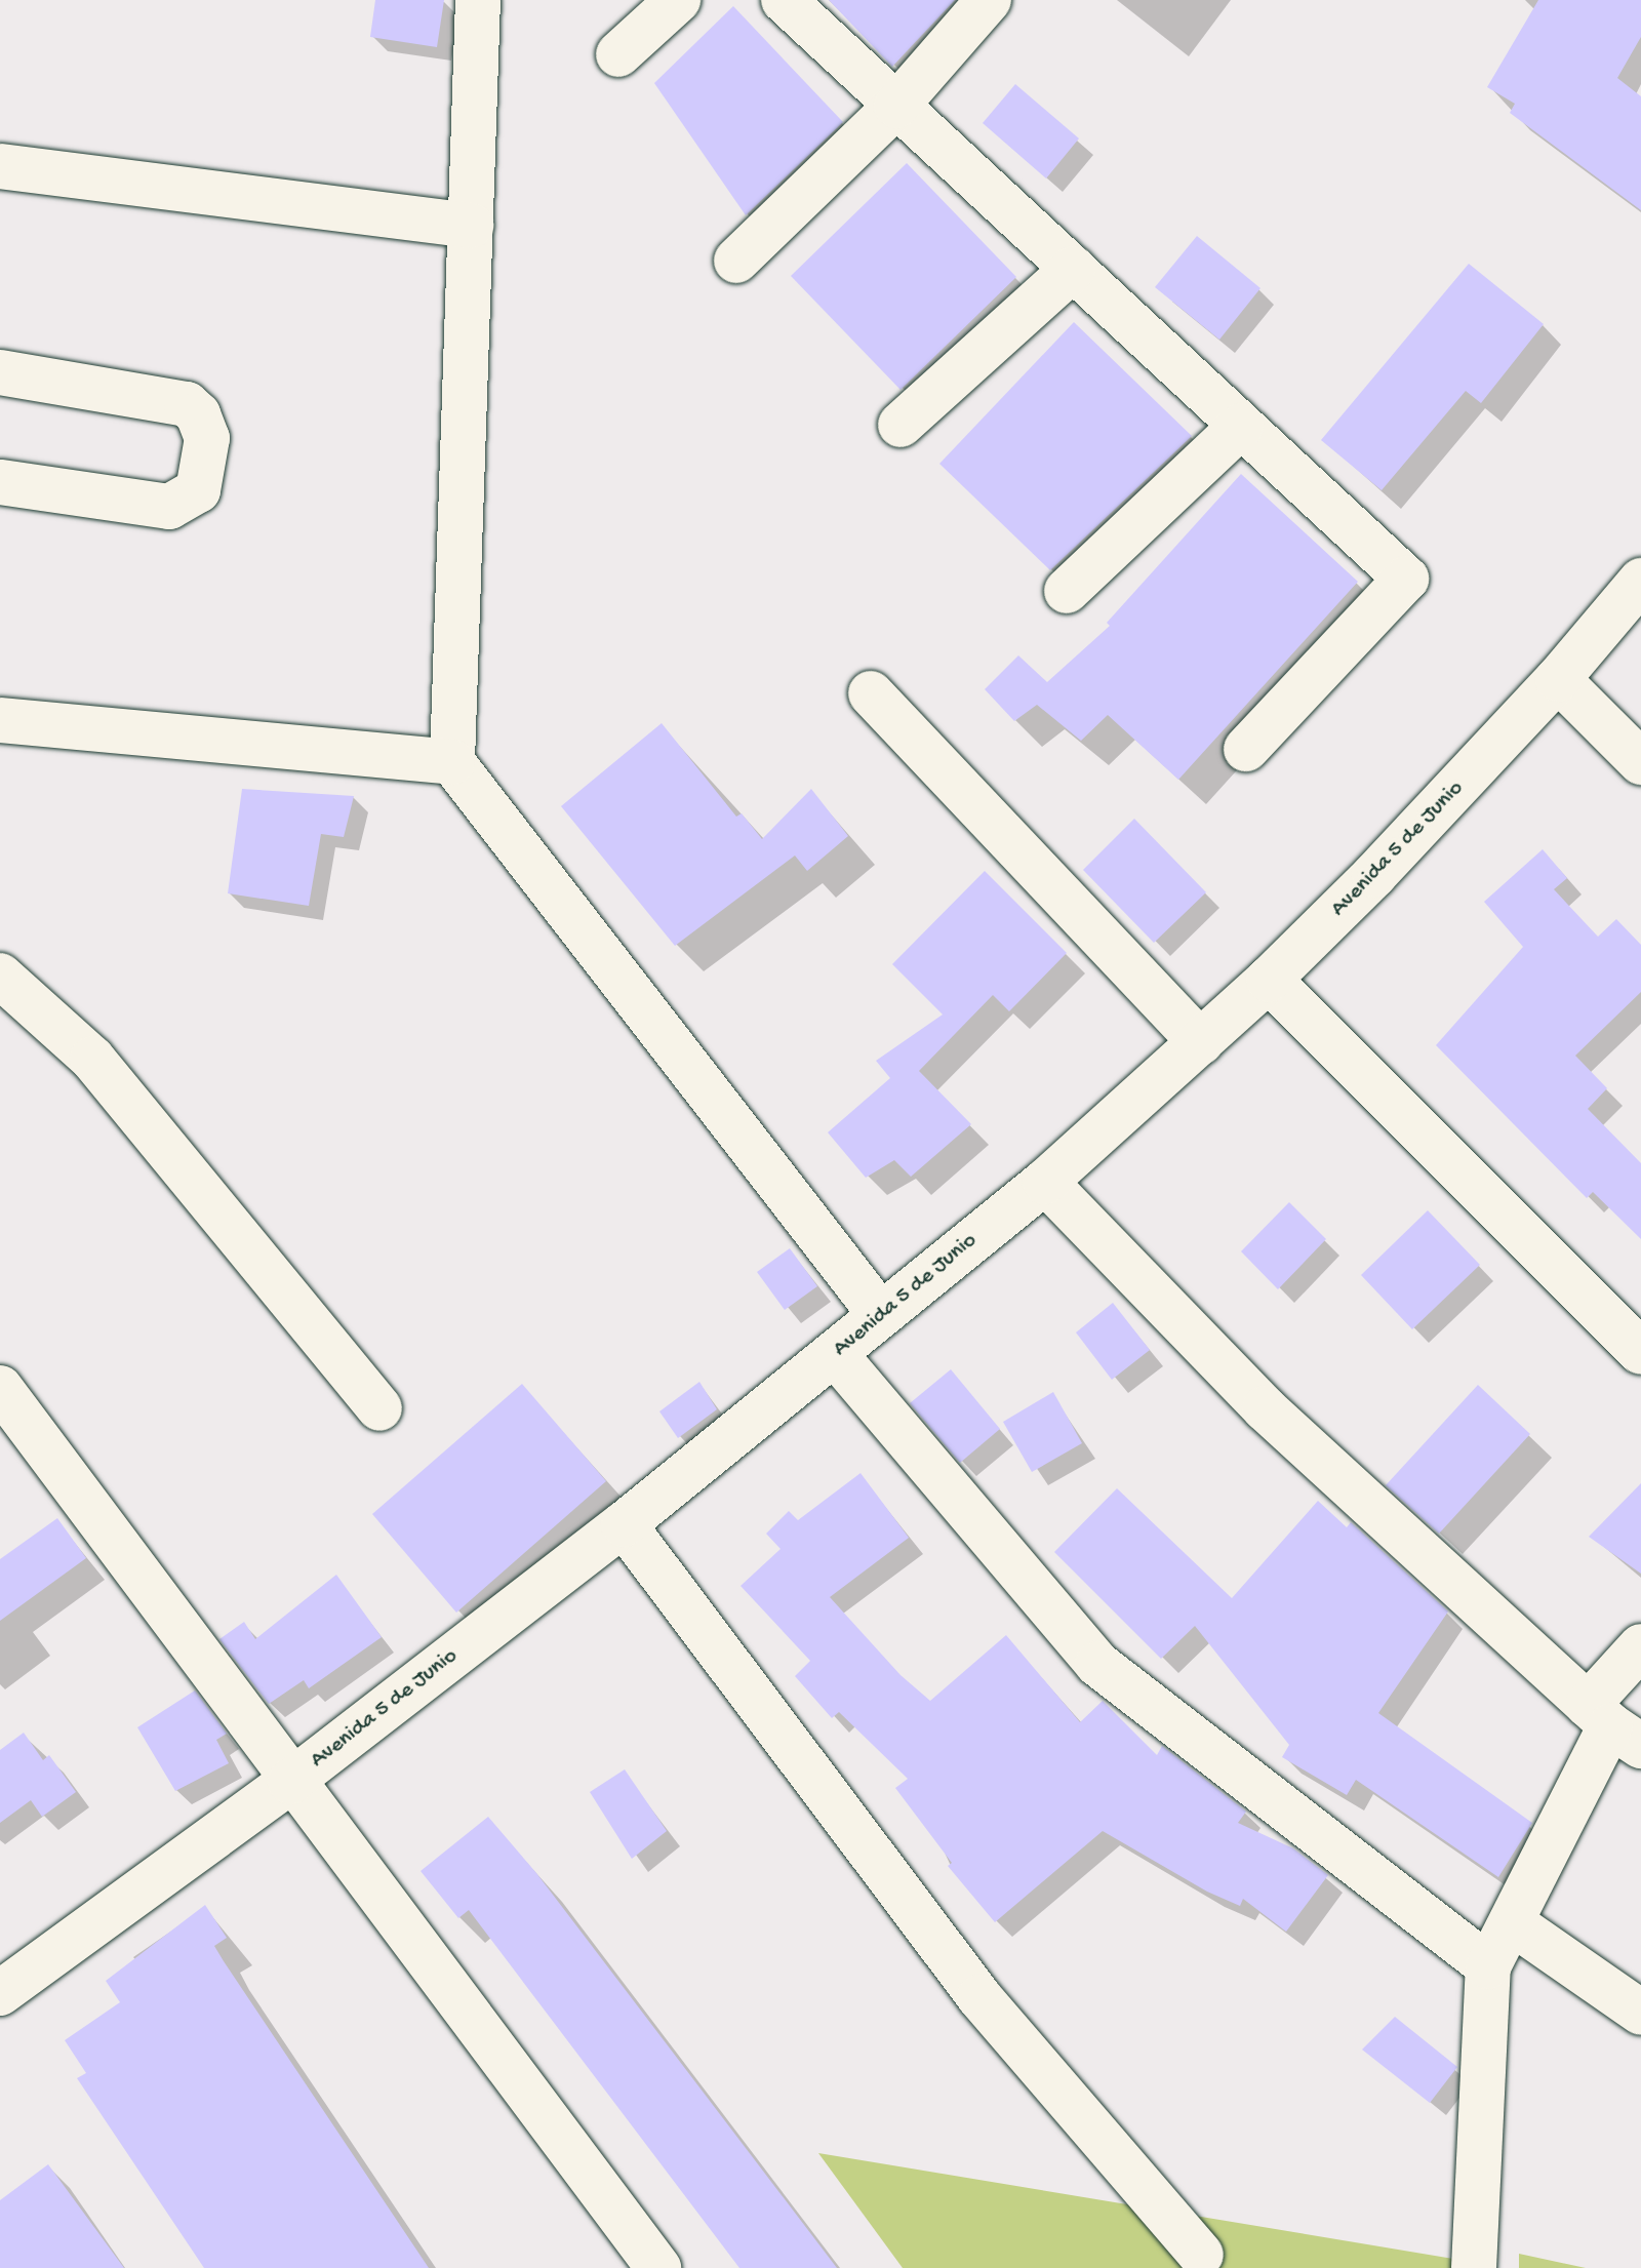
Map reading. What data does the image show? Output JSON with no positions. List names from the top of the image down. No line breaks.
{"streets":{"street":["Avenida 5 de Junio"]}}
